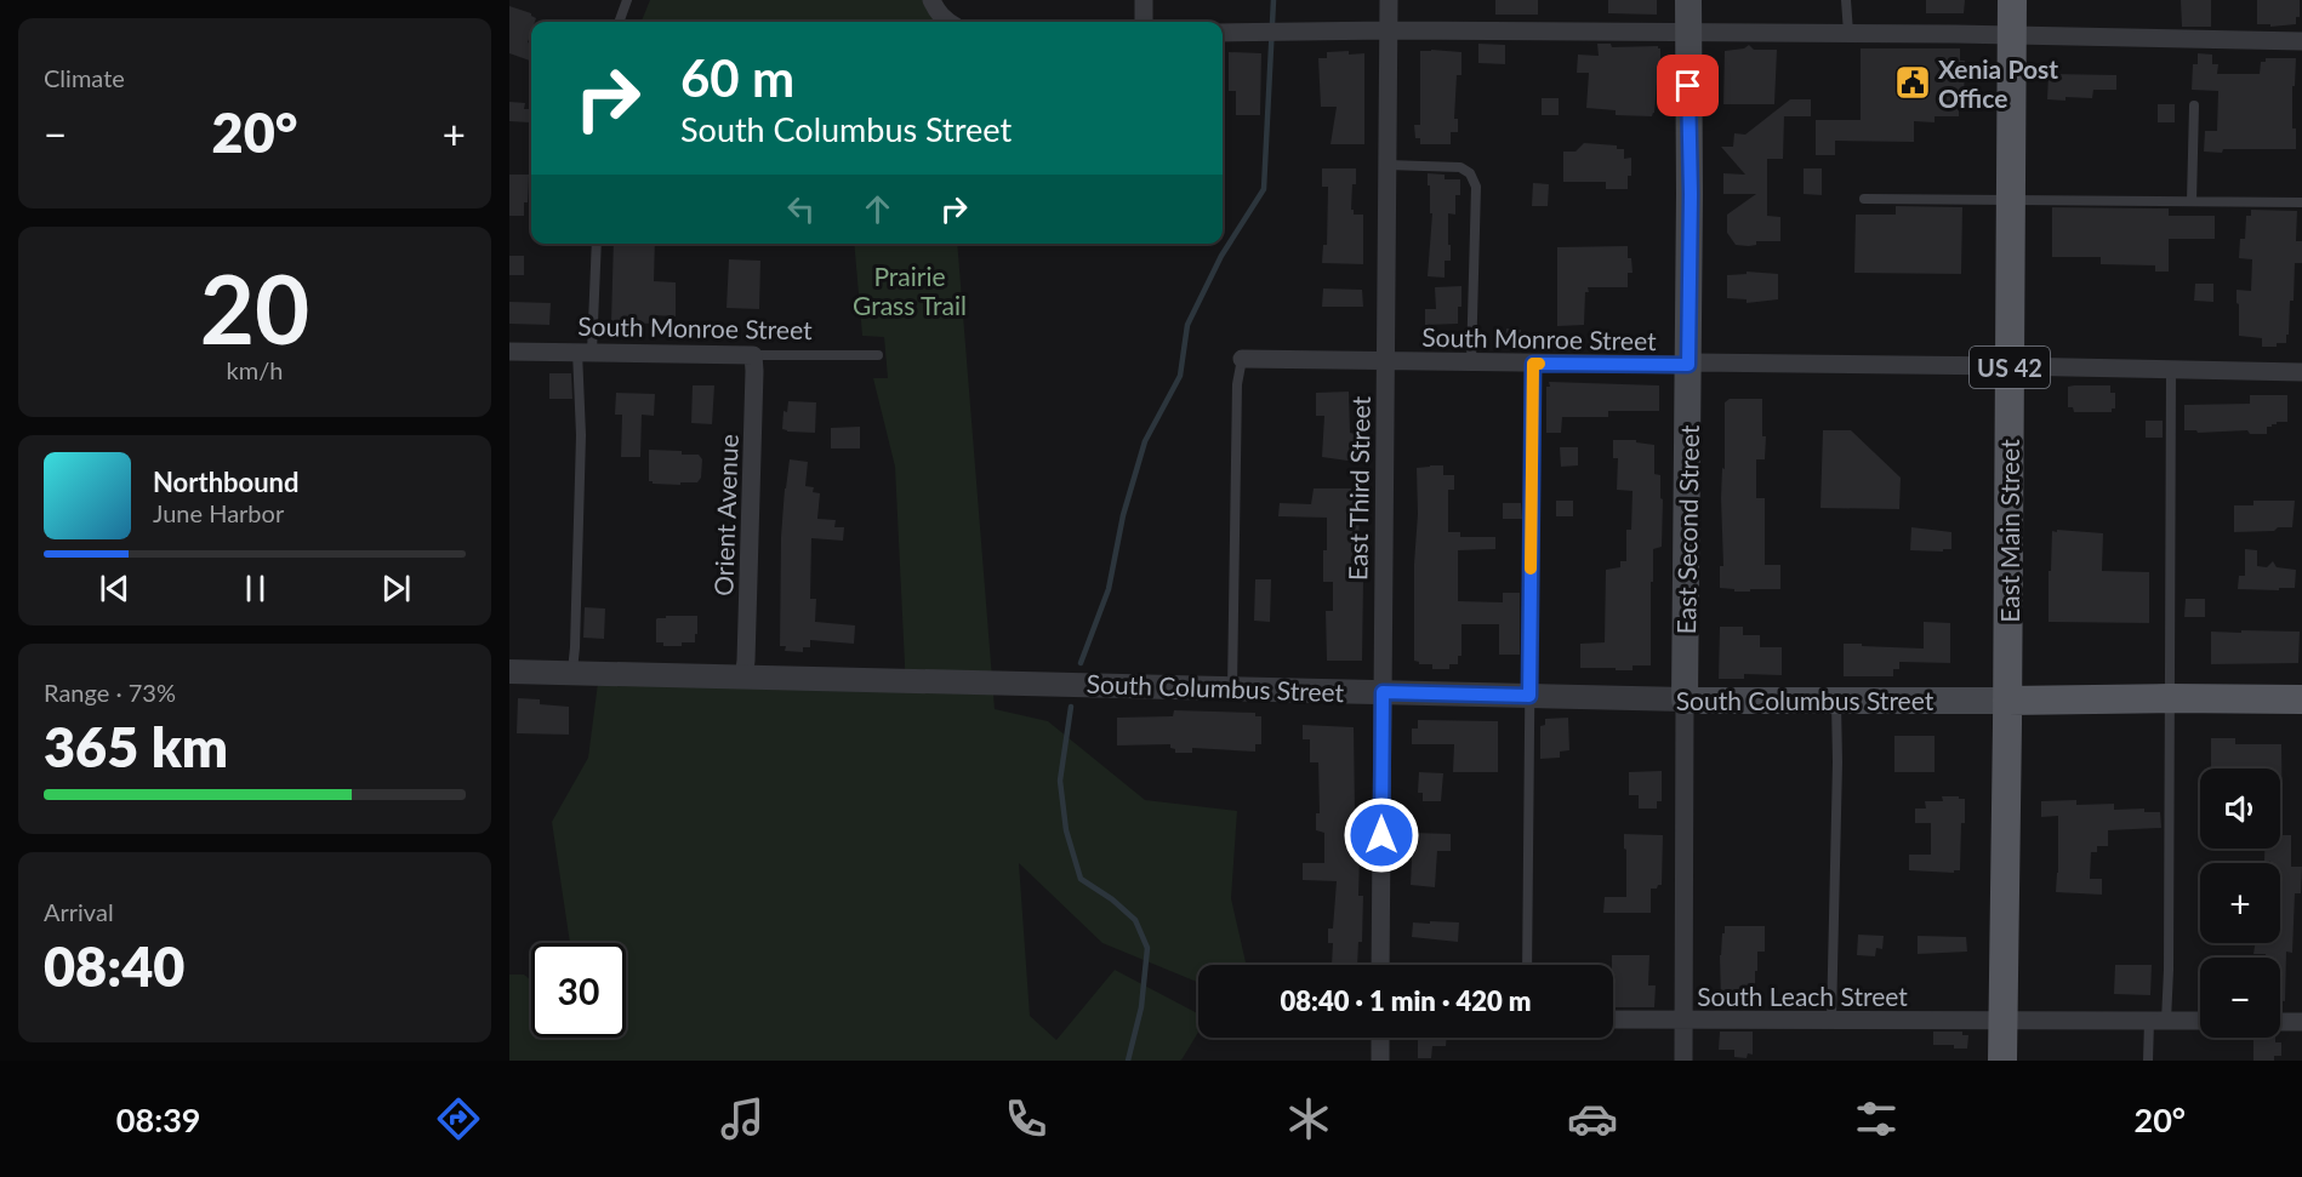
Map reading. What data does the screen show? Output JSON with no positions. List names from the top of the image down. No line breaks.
{"streets":{"main road":["US 42","East Second Street","East Main Street","South Columbus Street"],"street":["South Monroe Street","East Third Street","Orient Avenue","South Leach Street"]},"crossings":[["South Monroe Street","East Third Street"],["South Monroe Street","Orient Avenue"],["South Monroe Street","East Second Street"],["South Monroe Street","East Main Street"],["East Third Street","South Columbus Street"],["Orient Avenue","South Columbus Street"],["East Second Street","South Columbus Street"],["East Second Street","South Leach Street"],["East Main Street","South Columbus Street"],["East Main Street","South Leach Street"]],"parks":["Prairie Grass Trail"],"places":{"public building":["Xenia Post Office"]},"page":{"tile":["Climate",["20","km/h"],["Range · 73%","365 km"],["Arrival","08:40"]],"turn":["60 m","South Columbus Street"],"heat":["−","20°","+"],"song":["Northbound","June Harbor"],"map_buttons":["+","−"],"limit":"30","trip":"08:40 · 1 min · 420 m","tabs":["08:39","20°"]}}
